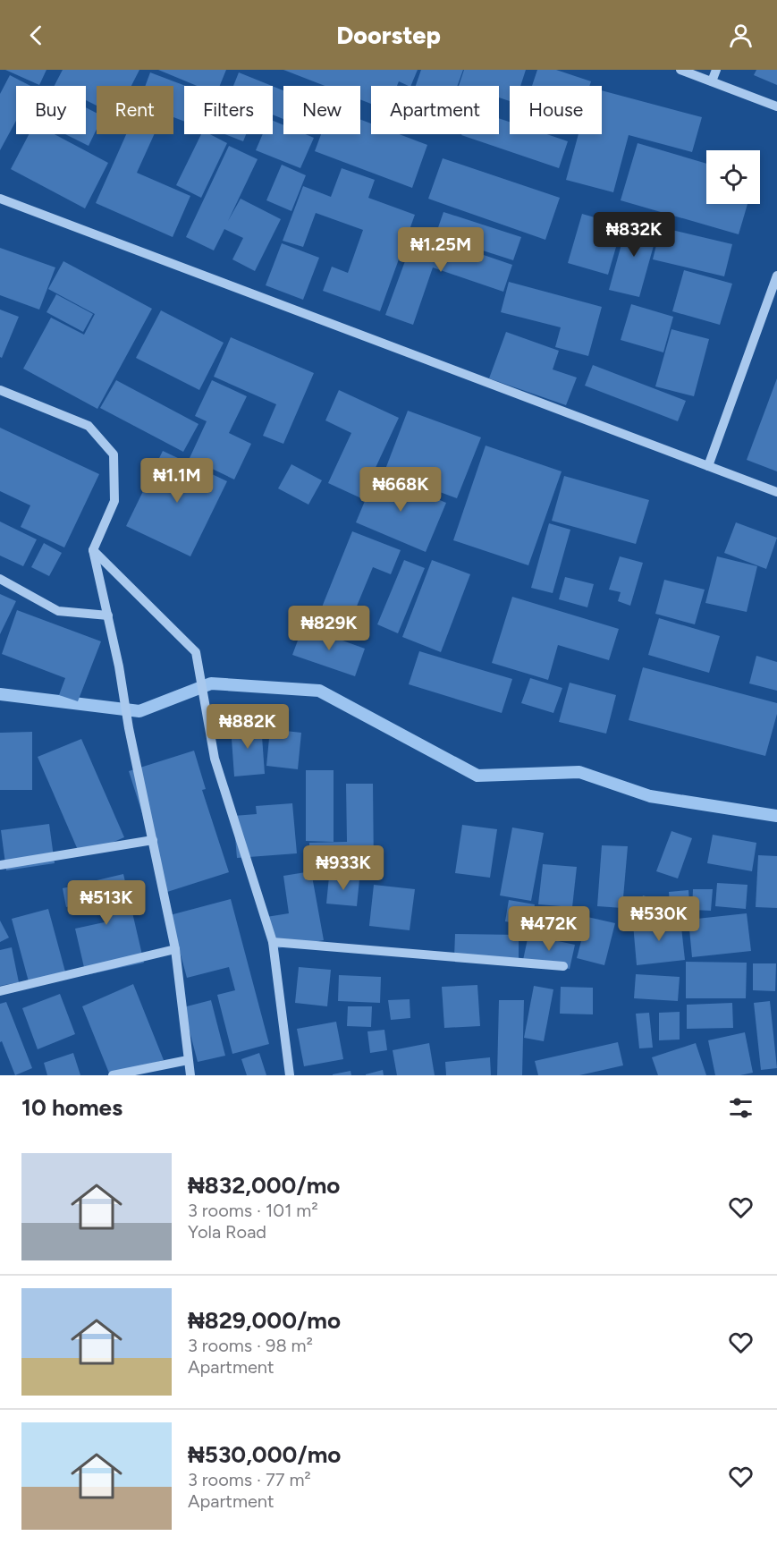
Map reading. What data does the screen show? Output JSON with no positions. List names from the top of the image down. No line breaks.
{"page":{"header":"Doorstep","chip":["Buy","Rent","Filters","New","Apartment","House"],"price":["₦832K","₦1.25M","₦1.1M","₦668K","₦829K","₦882K","₦933K","₦513K","₦530K","₦472K"],"heading":"10 homes","list":[{"name":"₦832,000/mo","note":"3 rooms · 101 m² · Yola Road"},{"name":"₦829,000/mo","note":"3 rooms · 98 m² · Apartment"},{"name":"₦530,000/mo","note":"3 rooms · 77 m² · Apartment"}]}}
